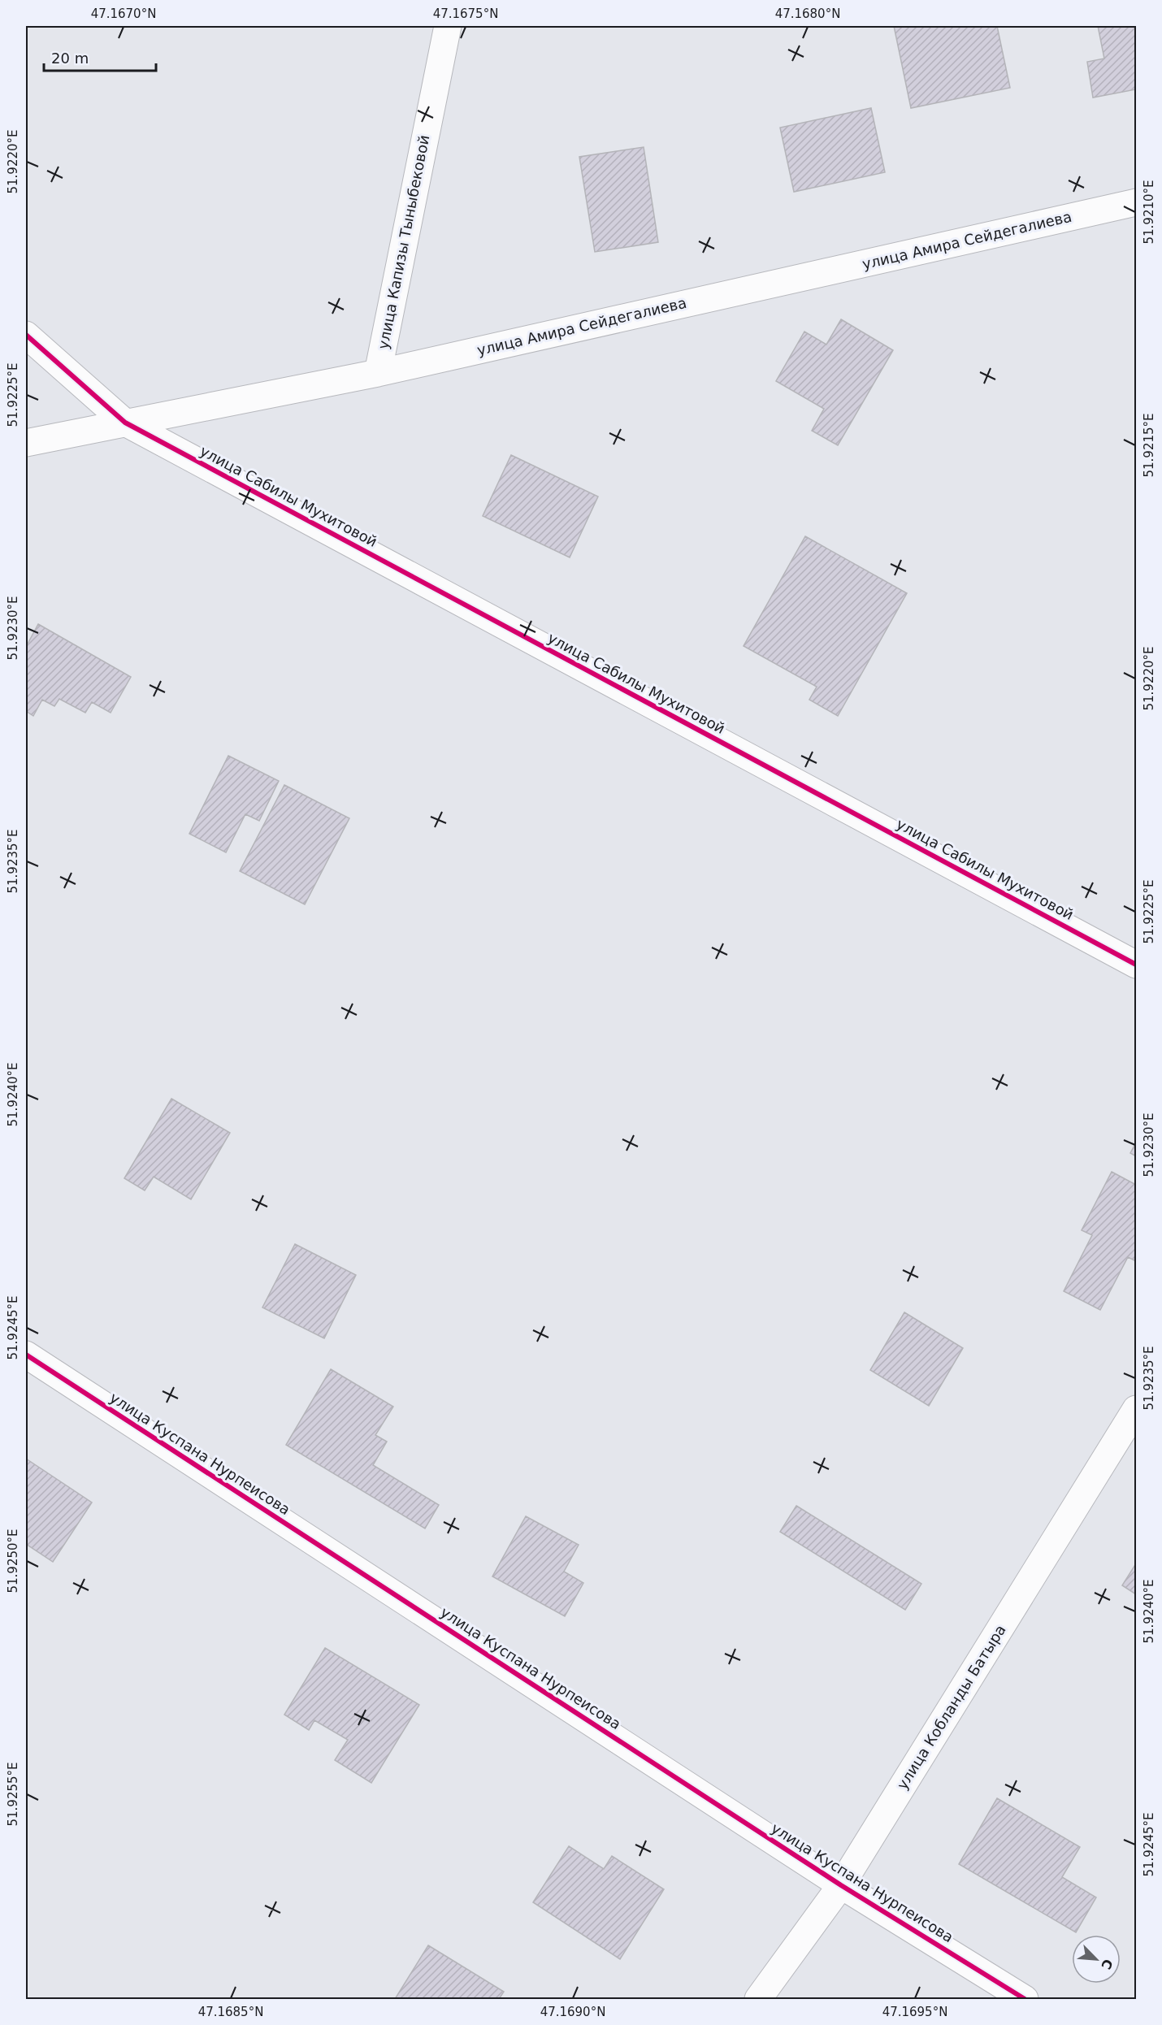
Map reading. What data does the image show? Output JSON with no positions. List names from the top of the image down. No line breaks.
{"streets":{"street":["улица Амира Сейдегалиева","улица Капизы Тыныбековой","улица Сабилы Мухитовой","улица Куспана Нурпеисова","улица Кобланды Батыра"]},"crossings":[["улица Амира Сейдегалиева","улица Капизы Тыныбековой"],["улица Амира Сейдегалиева","улица Сабилы Мухитовой"],["улица Куспана Нурпеисова","улица Кобланды Батыра"]],"scale_bar":"20 m","north":"bottom right","coordinates":["47.1670°N","47.1675°N","47.1680°N","51.9220°E","51.9210°E","51.9225°E","51.9215°E","51.9230°E","51.9235°E","51.9240°E","51.9245°E","51.9250°E","51.9255°E","47.1685°N","47.1690°N","47.1695°N"]}
